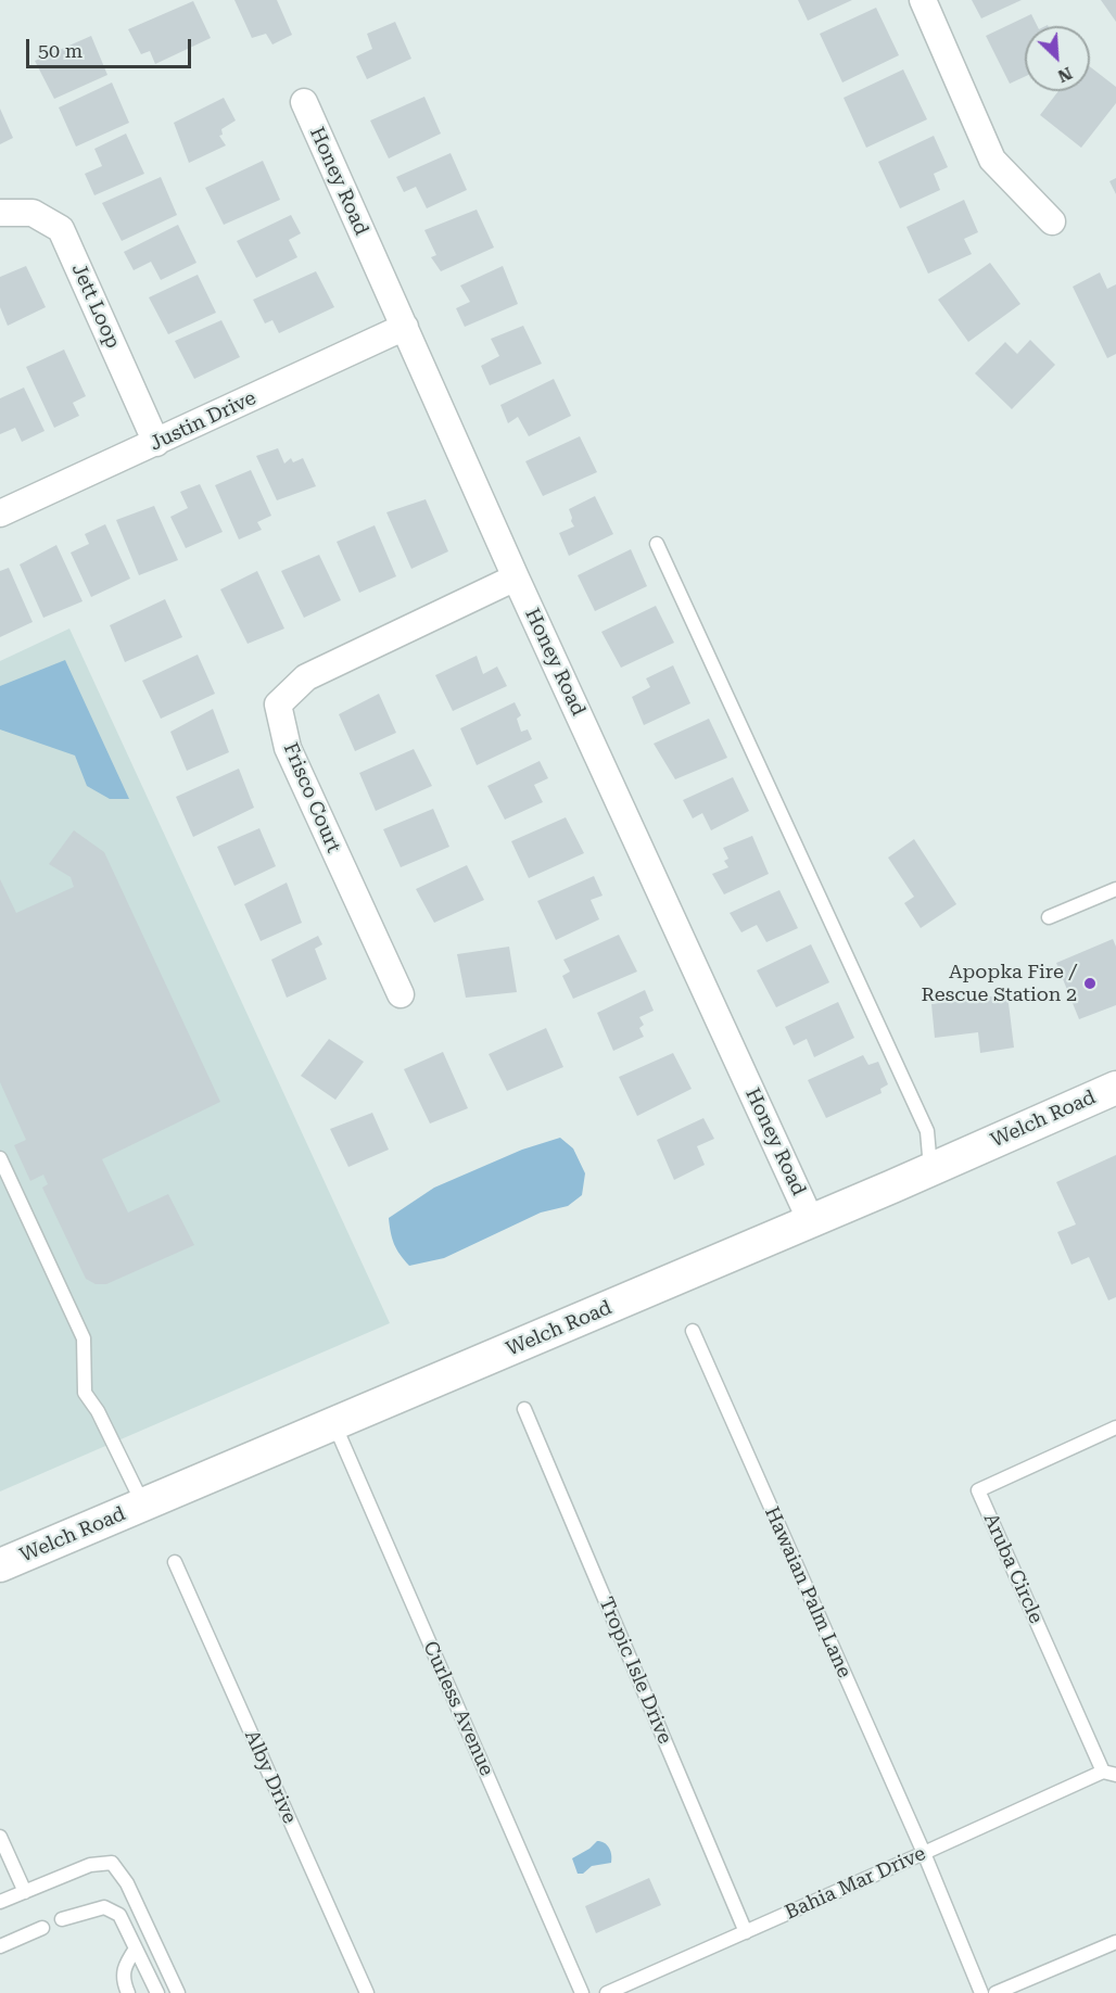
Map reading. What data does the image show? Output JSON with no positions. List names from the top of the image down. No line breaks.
{"streets":{"street":["Honey Road","Jett Loop","Justin Drive","Frisco Court","Welch Road"],"lane":["Aruba Circle","Hawaian Palm Lane","Tropic Isle Drive","Curless Avenue","Alby Drive","Bahia Mar Drive"]},"crossings":[["Honey Road","Justin Drive"],["Honey Road","Frisco Court"],["Honey Road","Welch Road"],["Jett Loop","Justin Drive"],["Welch Road","Curless Avenue"],["Aruba Circle","Bahia Mar Drive"],["Hawaian Palm Lane","Bahia Mar Drive"],["Tropic Isle Drive","Bahia Mar Drive"]],"places":["Apopka Fire / Rescue Station 2"],"scale_bar":"50 m","north":"bottom right"}
